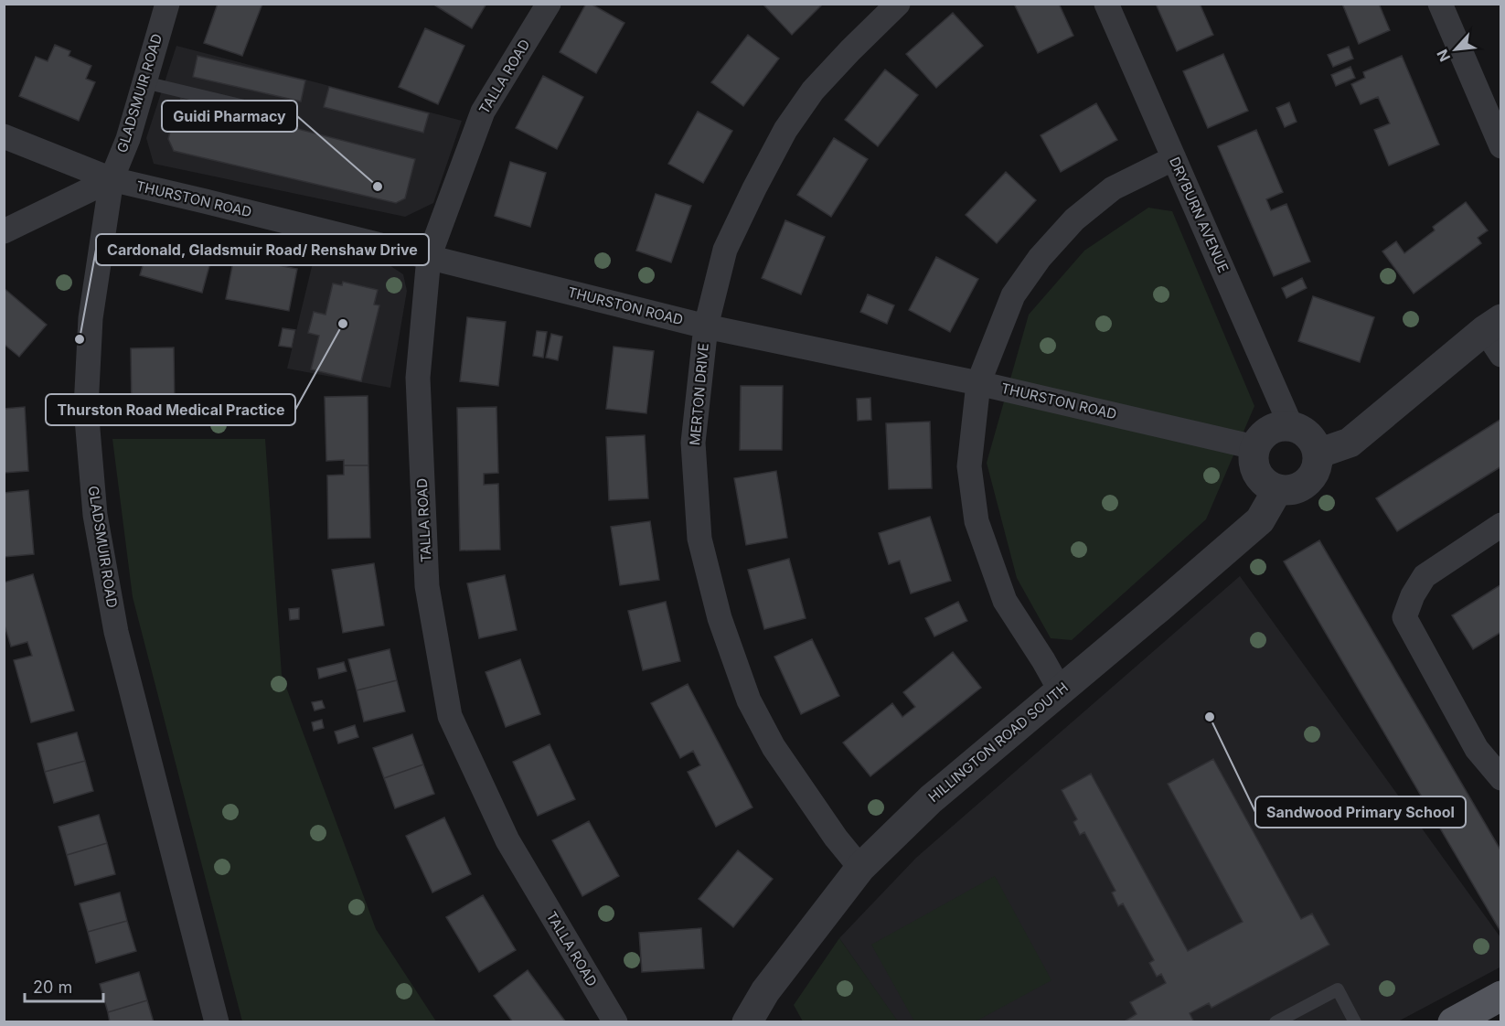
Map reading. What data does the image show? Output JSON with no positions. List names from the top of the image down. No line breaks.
{"streets":{"street":["TALLA ROAD","GLADSMUIR ROAD","THURSTON ROAD","DRYBURN AVENUE","MERTON DRIVE","HILLINGTON ROAD SOUTH"]},"crossings":[["TALLA ROAD","THURSTON ROAD"],["GLADSMUIR ROAD","THURSTON ROAD"],["THURSTON ROAD","DRYBURN AVENUE"],["THURSTON ROAD","MERTON DRIVE"],["THURSTON ROAD","HILLINGTON ROAD SOUTH"],["DRYBURN AVENUE","HILLINGTON ROAD SOUTH"],["MERTON DRIVE","HILLINGTON ROAD SOUTH"]],"places":["Guidi Pharmacy","Thurston Road Medical Practice","Cardonald, Gladsmuir Road/ Renshaw Drive","Sandwood Primary School"],"scale_bar":"20 m","north":"bottom left"}
